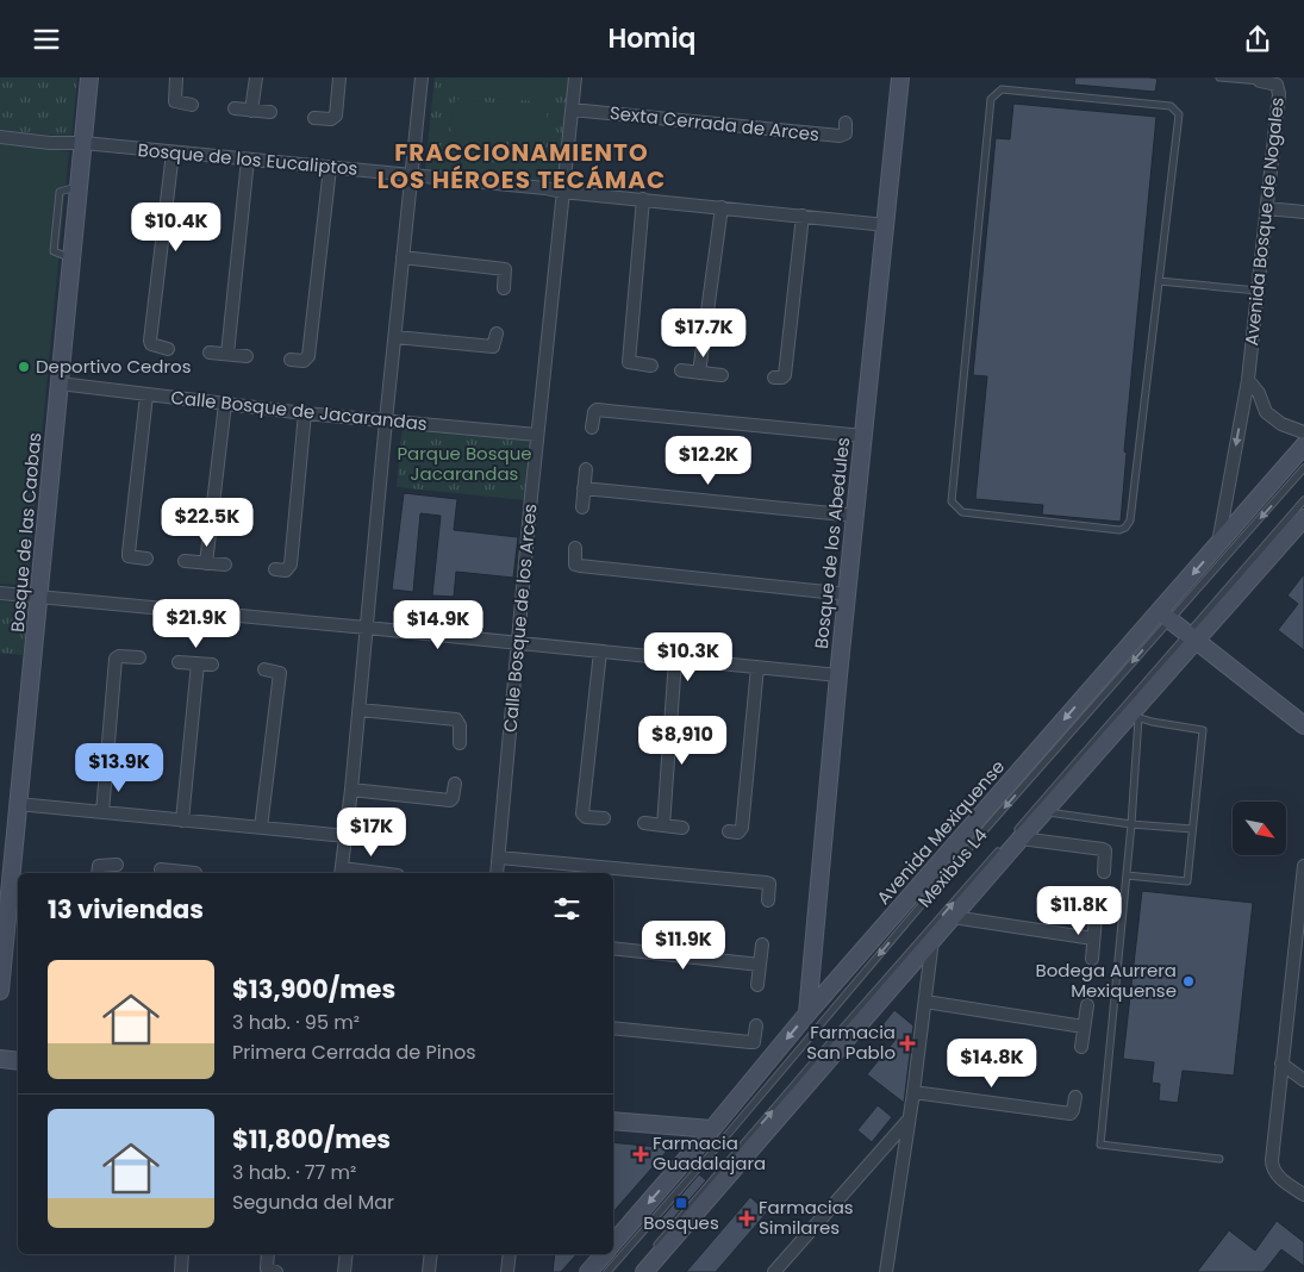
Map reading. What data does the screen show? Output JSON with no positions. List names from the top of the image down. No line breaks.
{"streets":{"street":["Sexta Cerrada de Arces","Bosque de los Eucaliptos","Avenida Bosque de Nogales","Calle Bosque de Jacarandas","Bosque de las Caobas","Bosque de los Abedules","Calle Bosque de los Arces","Avenida Mexiquense"],"lane":["Mexibús L4"]},"crossings":[["Sexta Cerrada de Arces","Calle Bosque de los Arces"],["Bosque de los Eucaliptos","Bosque de las Caobas"],["Bosque de los Eucaliptos","Bosque de los Abedules"],["Bosque de los Eucaliptos","Calle Bosque de los Arces"],["Avenida Bosque de Nogales","Avenida Mexiquense"],["Calle Bosque de Jacarandas","Bosque de las Caobas"],["Calle Bosque de Jacarandas","Calle Bosque de los Arces"],["Bosque de los Abedules","Avenida Mexiquense"],["Avenida Mexiquense","Mexibús L4"]],"districts":["FRACCIONAMIENTO LOS HÉROES TECÁMAC"],"parks":["Parque Bosque Jacarandas"],"places":{"other":["Deportivo Cedros","Bodega Aurrera Mexiquense"],"health":["Farmacia San Pablo","Farmacia Guadalajara","Farmacias Similares"],"transit":["Bosques"]},"north":"bottom right","page":{"header":"Homiq","price":["$10.4K","$17.7K","$12.2K","$22.5K","$21.9K","$14.9K","$10.3K","$8,910","$13.9K","$17K","$11.8K","$11.9K","$14.8K"],"heading":"13 viviendas","list":[{"name":"$13,900/mes","note":"3 hab. · 95 m² · Primera Cerrada de Pinos"},{"name":"$11,800/mes","note":"3 hab. · 77 m² · Segunda del Mar"}]}}
